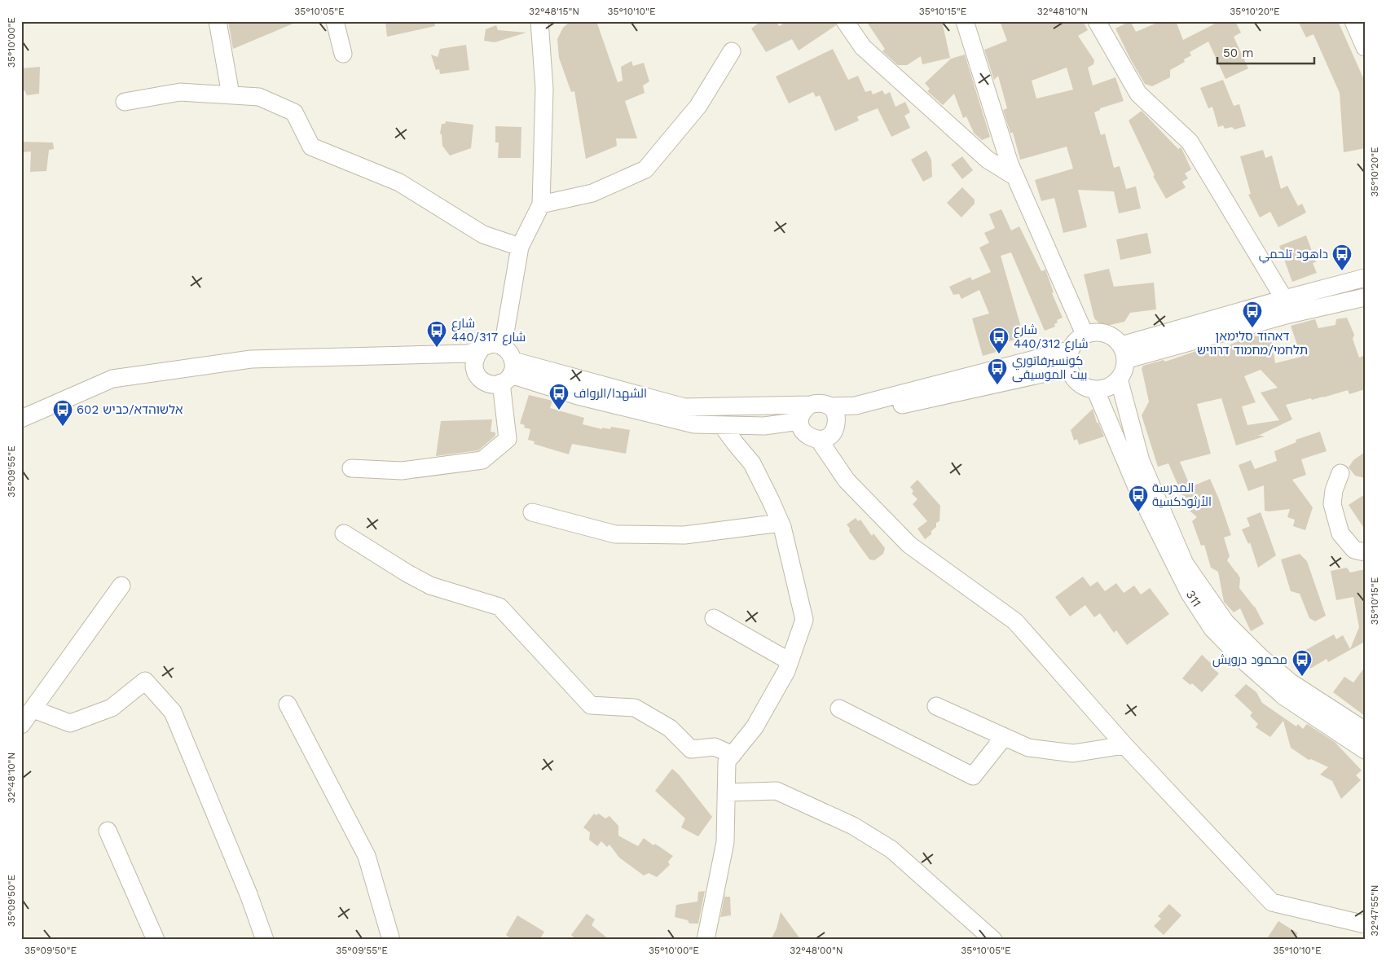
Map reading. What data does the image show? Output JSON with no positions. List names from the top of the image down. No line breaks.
{"streets":{"street":["311"]},"places":{"bus stop":["داهود تلحمي","דאהוד סלימאן תלחמי/מחמוד דרוויש","شارع 440/شارع 317","شارع 440/شارع 312","كونسيرفاتوري بيت الموسيقى","الشهدا/الرواف","אלשוהדא/כביש 602","المدرسة الأرثوذكسية","محمود درويش"]},"scale_bar":"50 m","coordinates":["35°10'05\"E","32°48'15\"N","35°10'10\"E","35°10'15\"E","32°48'10\"N","35°10'20\"E","35°10'00\"E","35°09'55\"E","35°09'50\"E","32°47'55\"N","32°48'00\"N"]}
